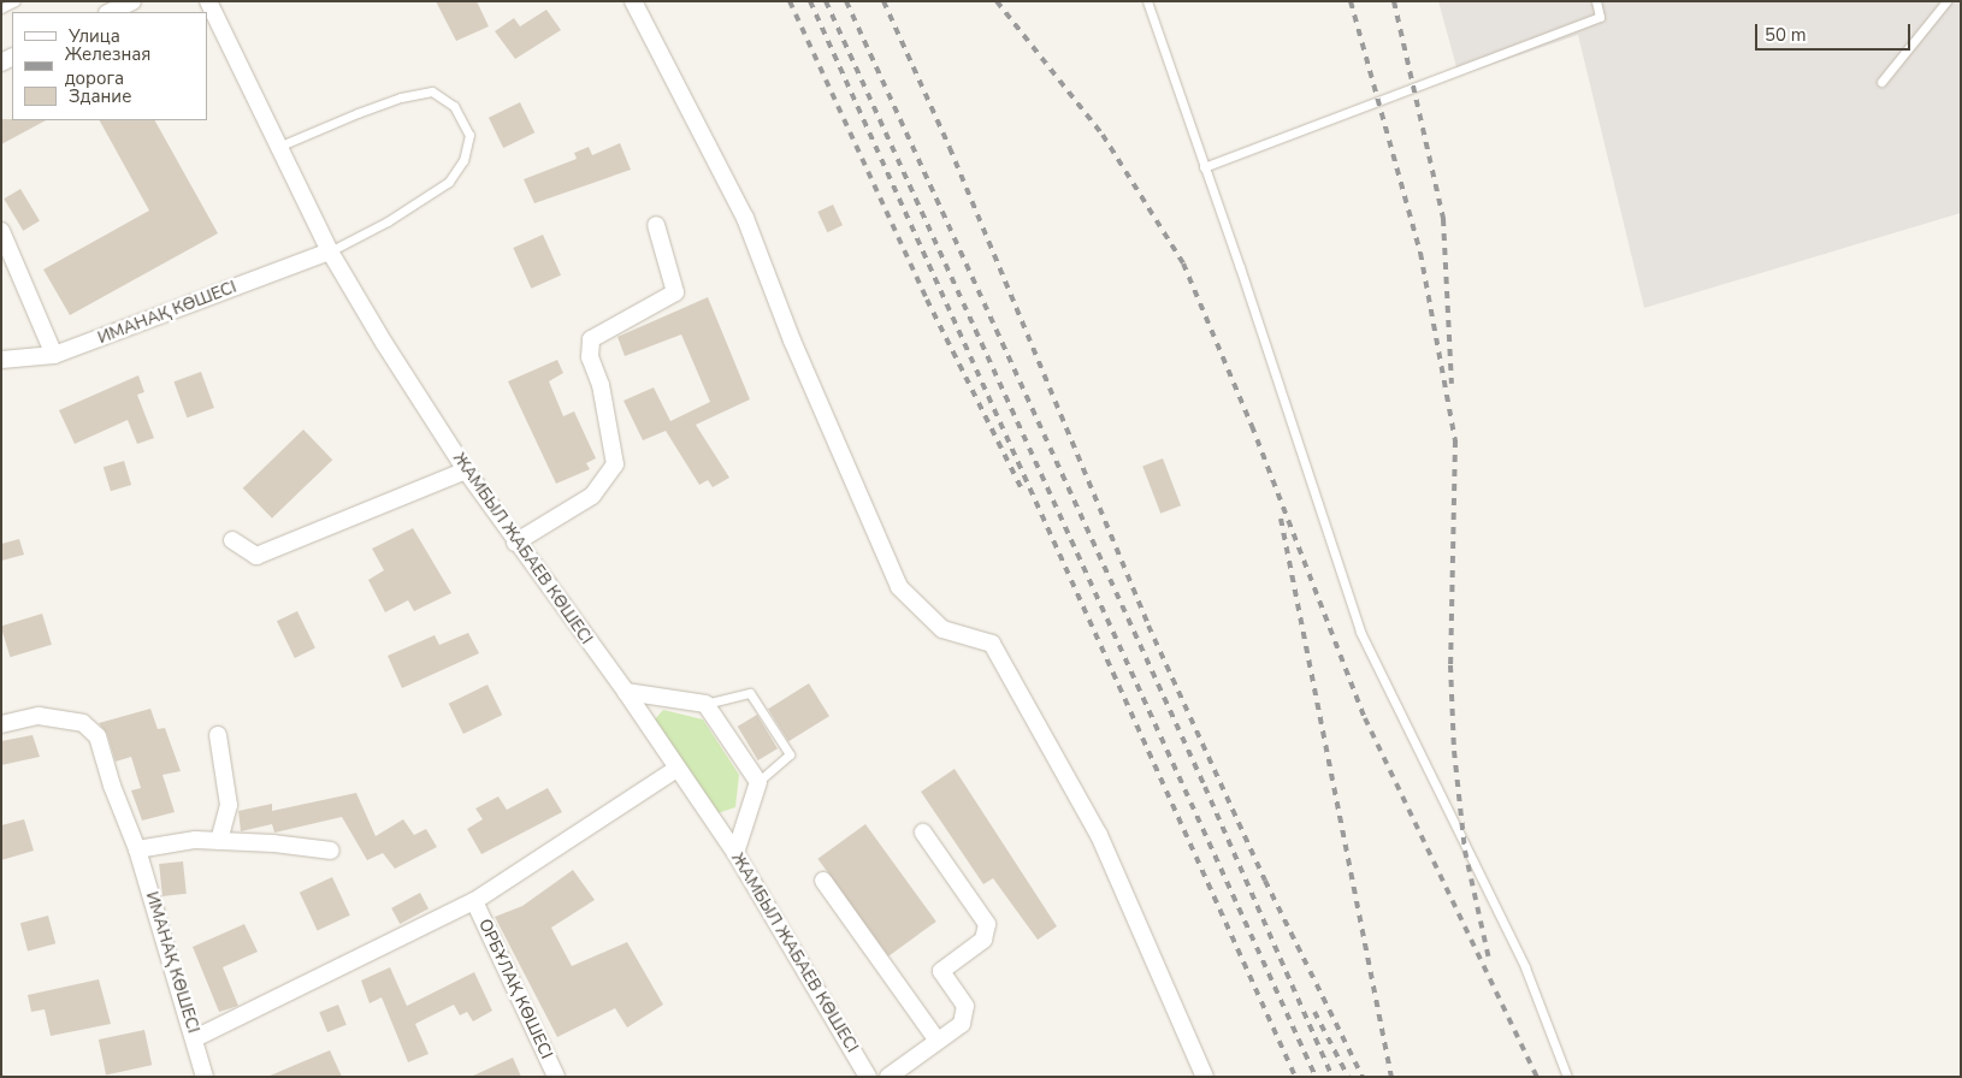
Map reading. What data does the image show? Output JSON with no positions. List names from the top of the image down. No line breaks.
{"streets":{"street":["ИМАНАҚ КӨШЕСІ","ЖАМБЫЛ ЖАБАЕВ КӨШЕСІ","ОРБҰЛАҚ КӨШЕСІ"]},"crossings":[["ИМАНАҚ КӨШЕСІ","ЖАМБЫЛ ЖАБАЕВ КӨШЕСІ"]],"legend":["Улица","Железная дорога","Здание"],"scale_bar":"50 m"}
